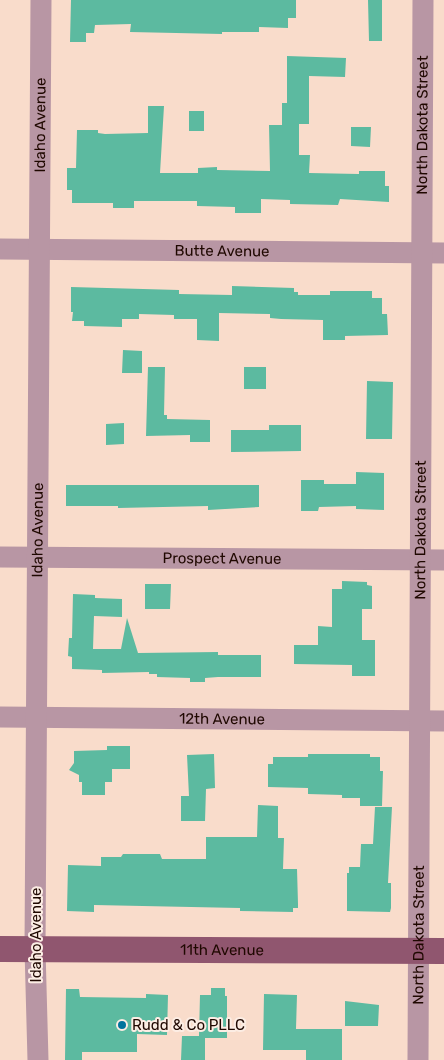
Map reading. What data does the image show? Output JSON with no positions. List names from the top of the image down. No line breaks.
{"streets":{"main road":["11th Avenue"],"street":["Idaho Avenue","North Dakota Street","Butte Avenue","Prospect Avenue","12th Avenue"]},"crossings":[["Idaho Avenue","Butte Avenue"],["Idaho Avenue","Prospect Avenue"],["Idaho Avenue","12th Avenue"],["Idaho Avenue","11th Avenue"],["North Dakota Street","Butte Avenue"],["North Dakota Street","Prospect Avenue"],["North Dakota Street","12th Avenue"],["North Dakota Street","11th Avenue"]],"places":["Rudd & Co PLLC"]}
